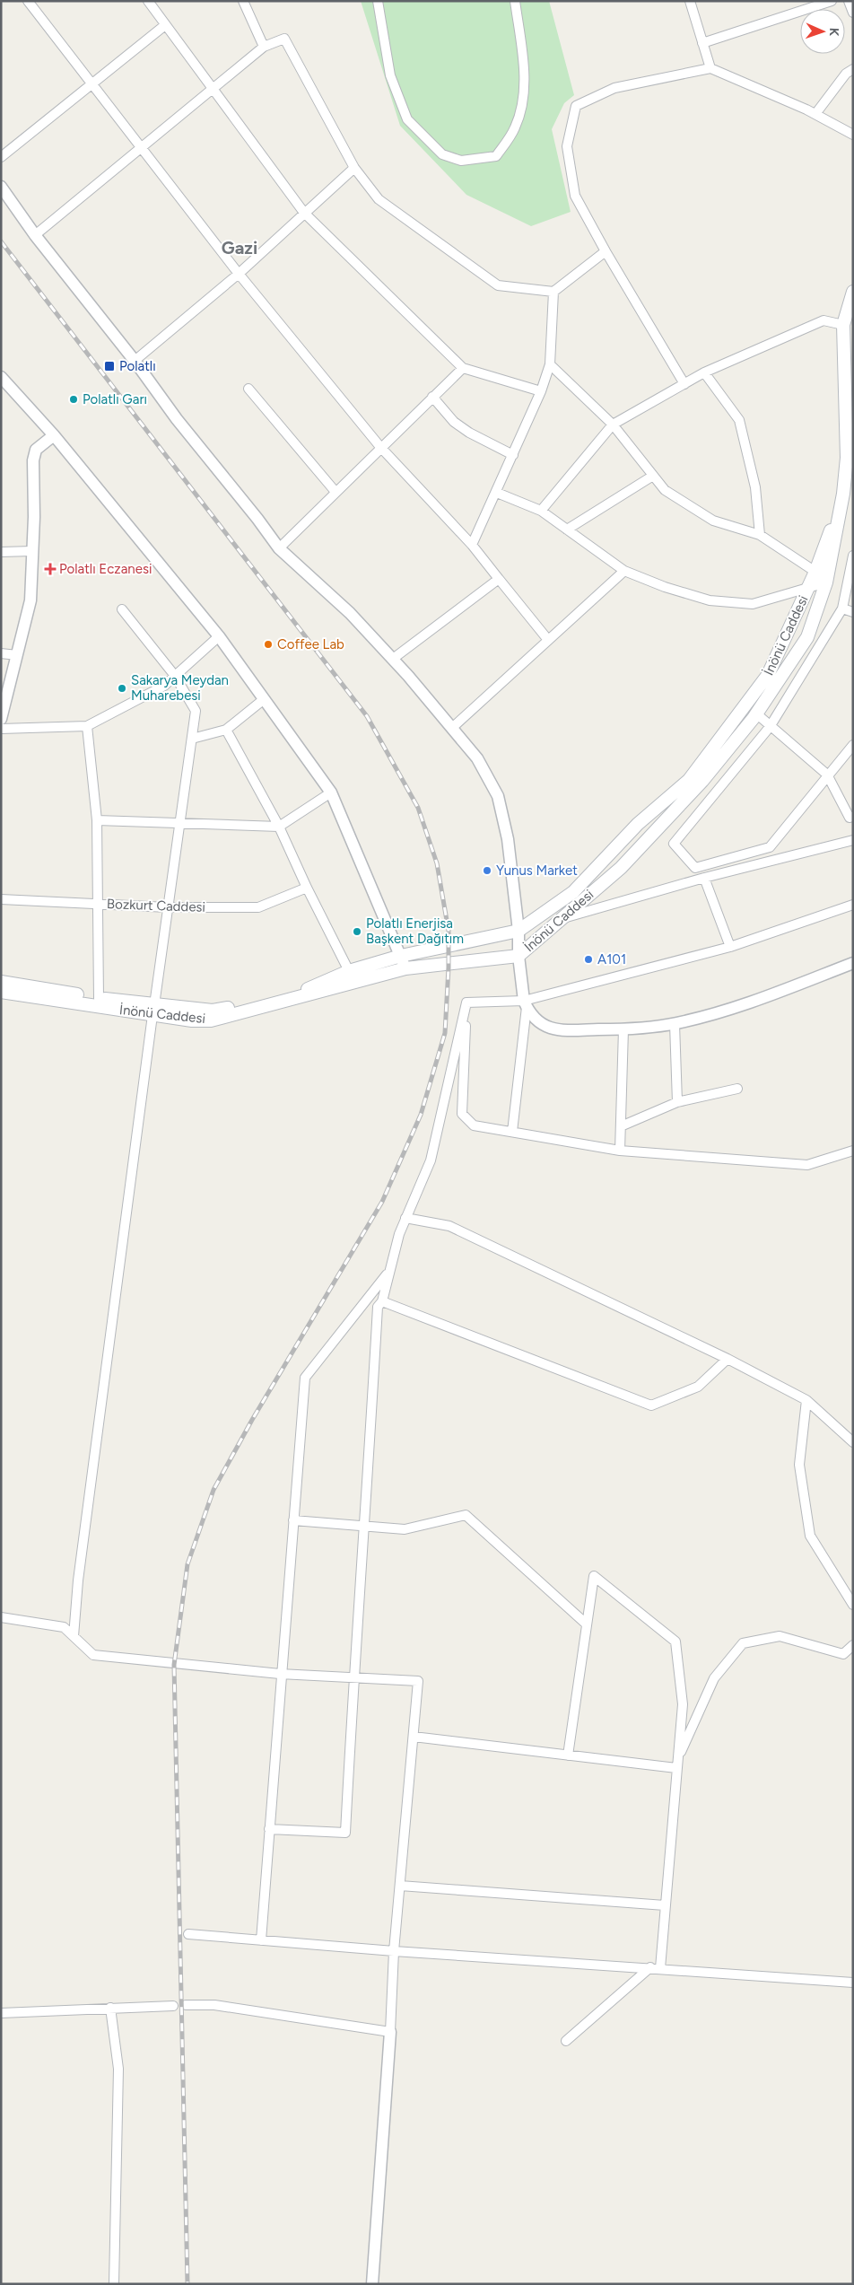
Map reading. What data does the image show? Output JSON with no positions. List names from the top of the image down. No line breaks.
{"streets":{"main road":["İnönü Caddesi"],"street":["Bozkurt Caddesi"]},"districts":["Gazi"],"places":{"transit":["Polatlı"],"other":["Polatlı Garı","Coffee Lab","Sakarya Meydan Muharebesi","Yunus Market","Polatlı Enerjisa Başkent Dağıtım","A101"],"health":["Polatlı Eczanesi"]},"north":"right"}
